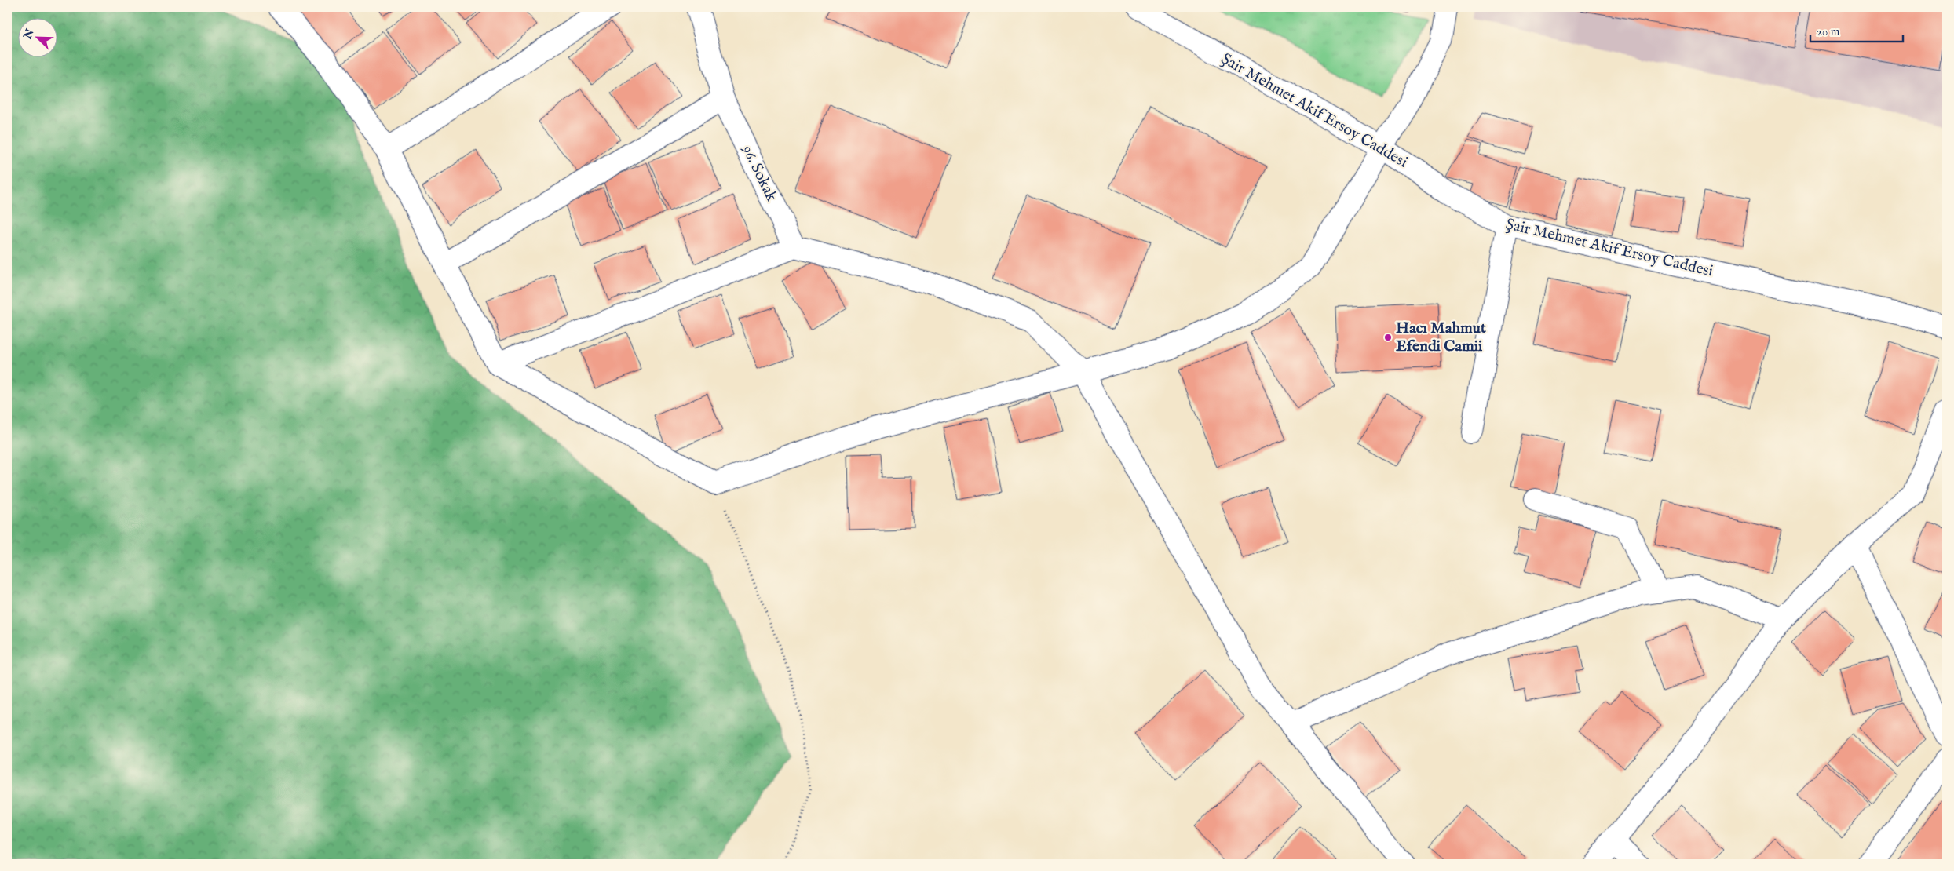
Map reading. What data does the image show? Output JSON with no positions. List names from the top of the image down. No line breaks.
{"streets":{"street":["Şair Mehmet Akif Ersoy Caddesi","96. Sokak"]},"places":["Hacı Mahmut Efendi Camii"],"scale_bar":"20 m","north":"top left"}
